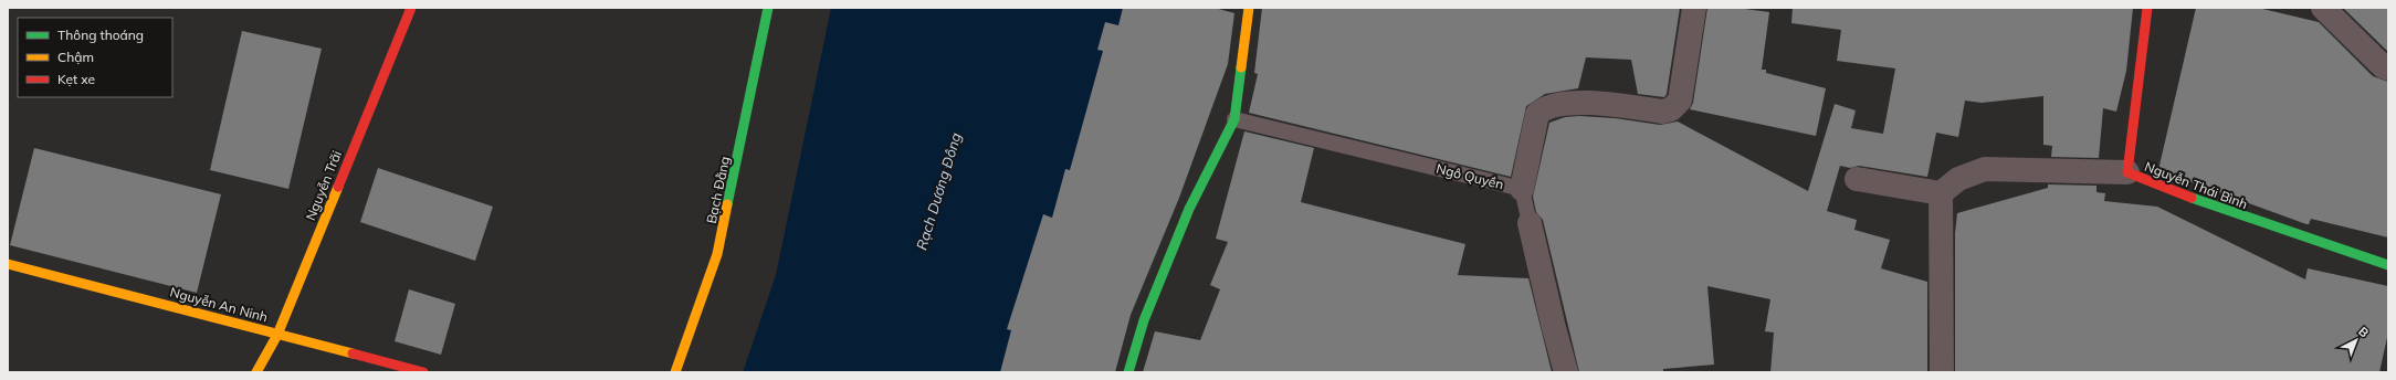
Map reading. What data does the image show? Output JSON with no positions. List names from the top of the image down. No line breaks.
{"streets":{"street":["Ngô Quyền","Nguyễn Trãi","Nguyễn Thái Bình","Bạch Đằng","Nguyễn An Ninh"]},"crossings":[["Nguyễn Trãi","Nguyễn An Ninh"]],"water":["Rạch Dương Đông"],"legend":["Thông thoáng","Chậm","Kẹt xe"],"north":"top right"}
